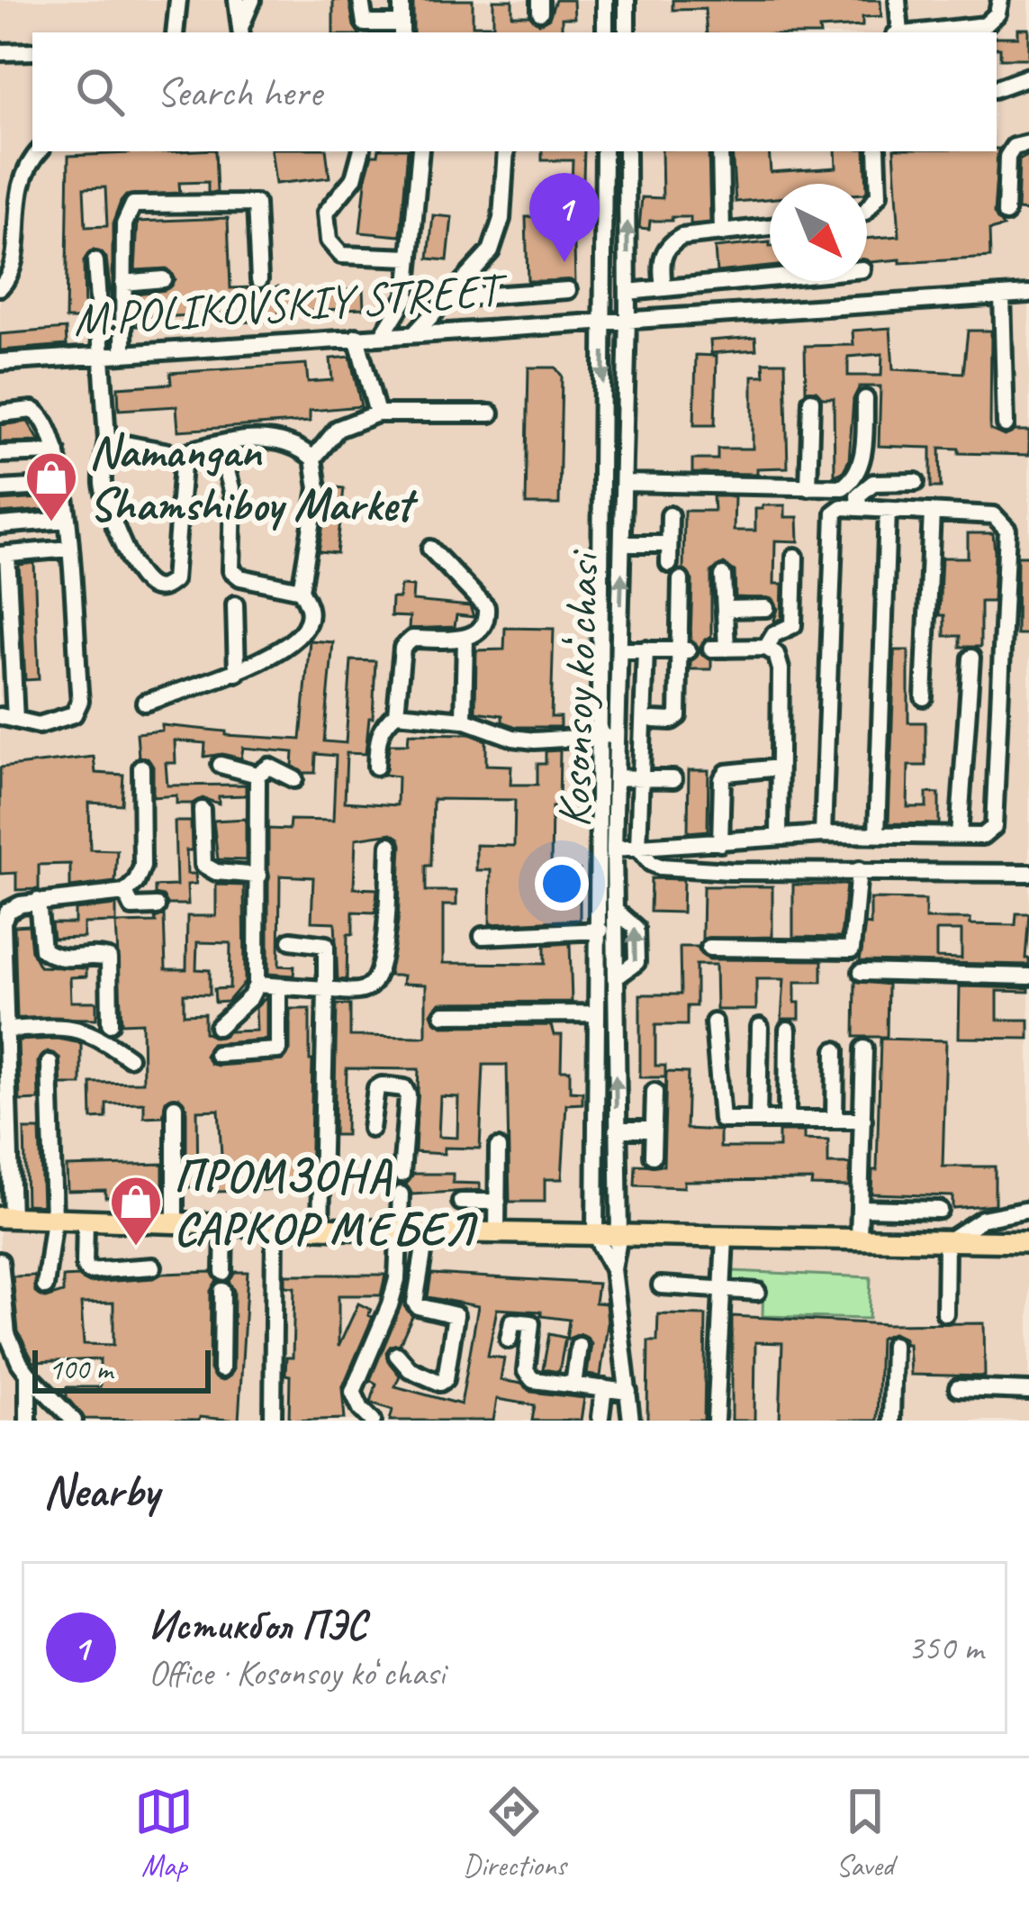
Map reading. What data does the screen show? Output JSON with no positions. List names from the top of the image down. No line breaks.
{"streets":{"street":["M.POLIKOVSKIY STREET","Kosonsoy koʻchasi"]},"crossings":[["M.POLIKOVSKIY STREET","Kosonsoy koʻchasi"]],"places":{"shop":["Namangan Shamshiboy Market","ПРОМЗОНА САРКОР МЕБЕЛ"]},"scale_bar":"100 m","north":"bottom right","page":{"search":"Search here","pins":"1","scale":"100 m","heading":"Nearby","list":[{"mark":"1","name":"Истикбол ПЭС","note":"Office · Kosonsoy koʻchasi","value":"350 m"}],"nav":["Map","Directions","Saved"]}}
